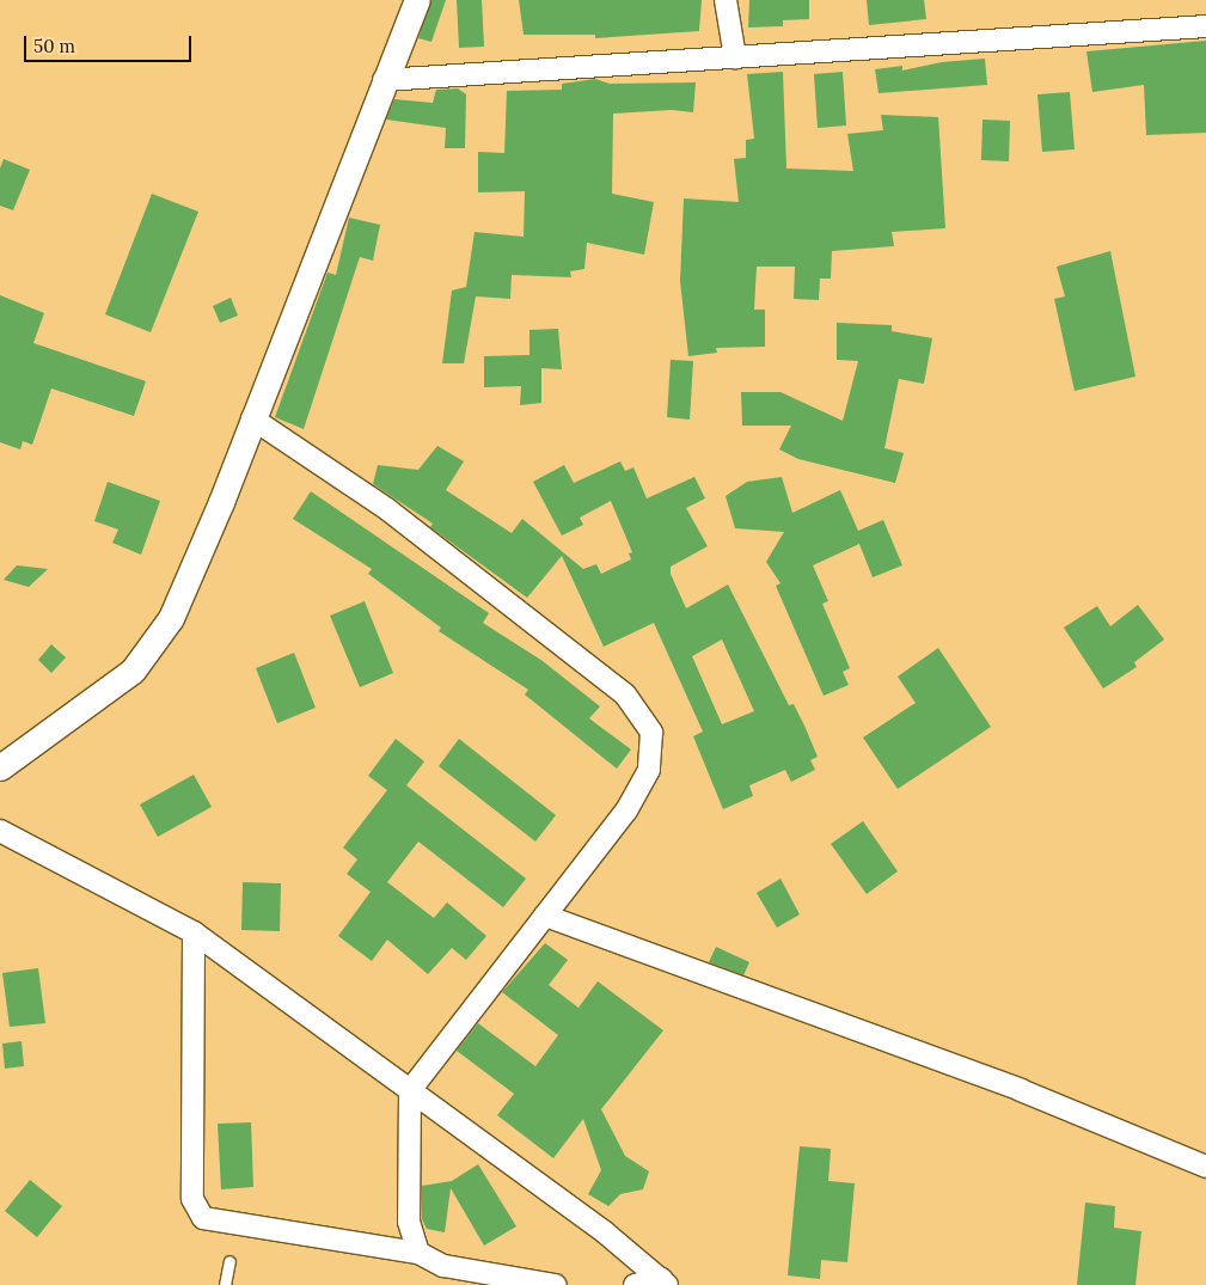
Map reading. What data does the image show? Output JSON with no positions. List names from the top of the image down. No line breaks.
{"scale_bar":"50 m"}
